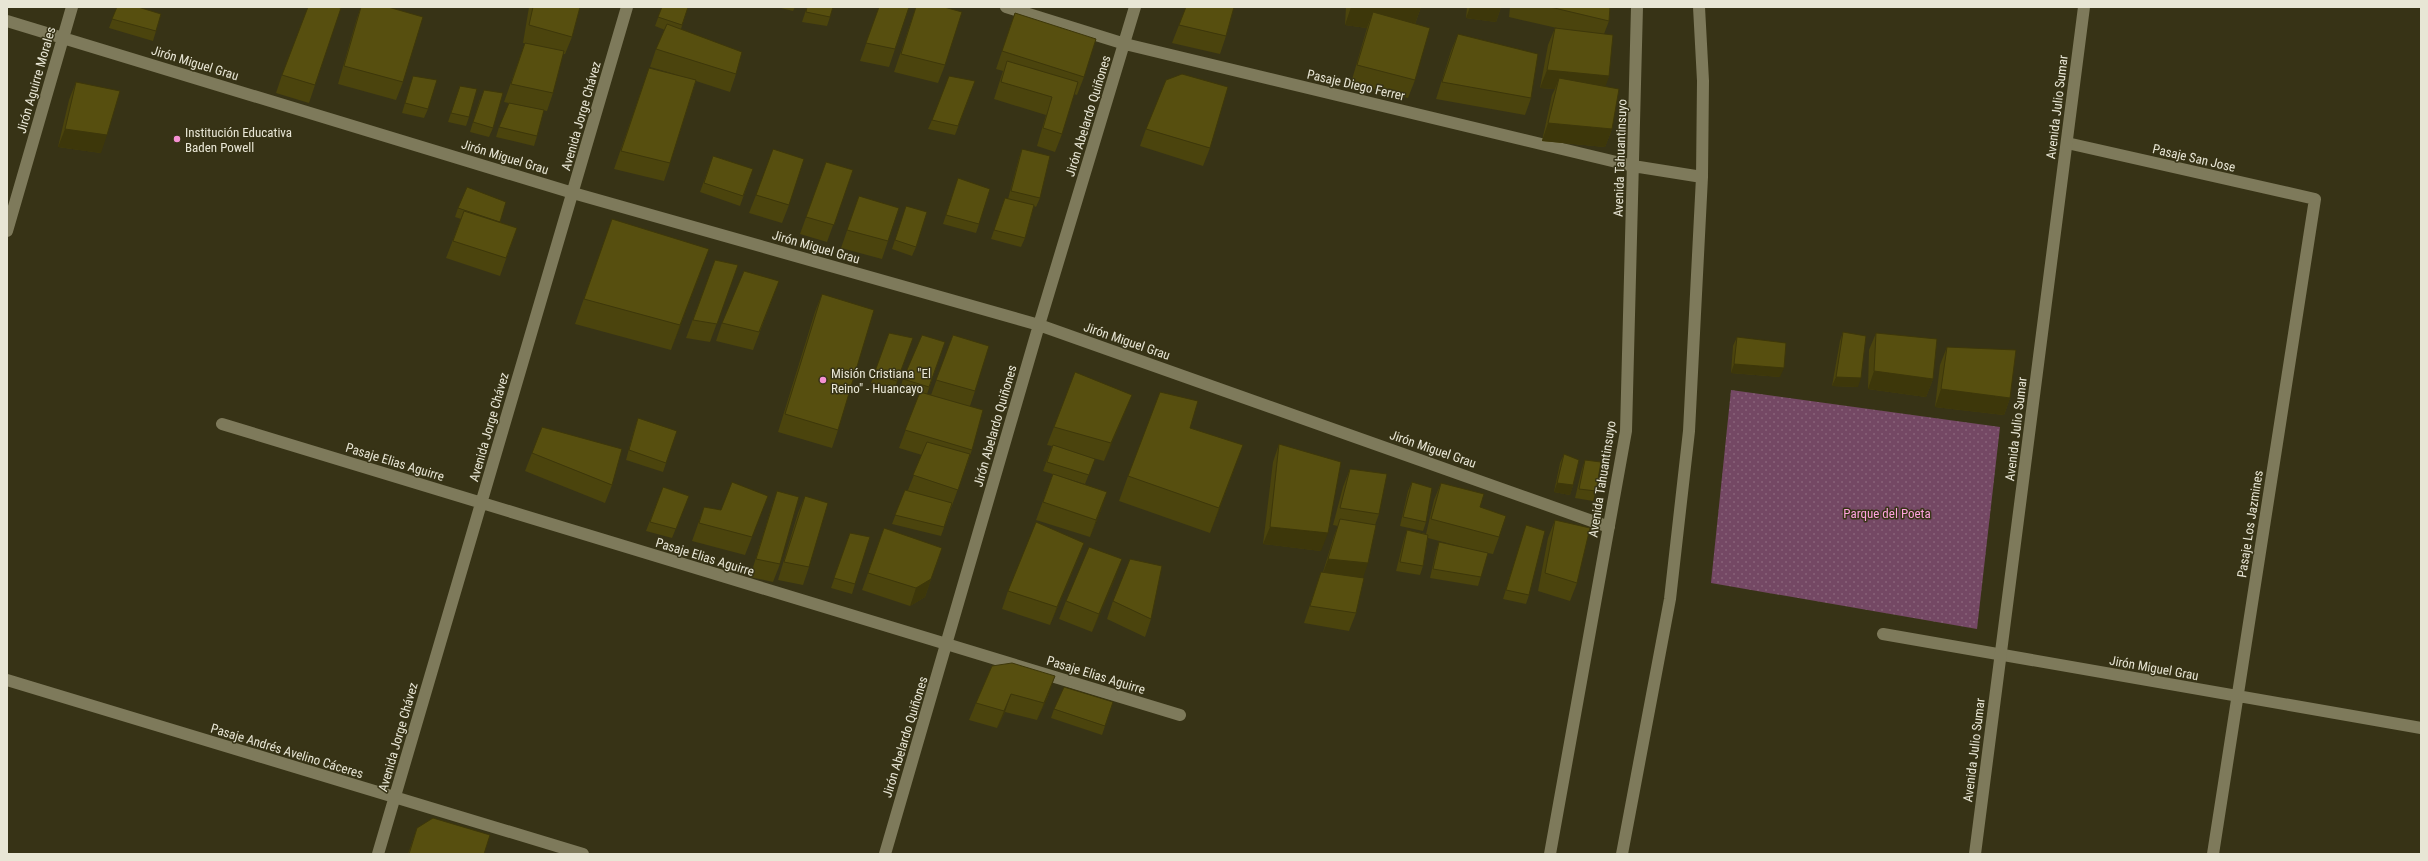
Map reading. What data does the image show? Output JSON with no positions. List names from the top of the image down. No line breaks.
{"streets":{"street":["Jirón Miguel Grau","Jirón Aguirre Morales","Pasaje Diego Ferrer","Avenida Julio Sumar","Avenida Jorge Chávez","Jirón Abelardo Quiñones","Avenida Tahuantinsuyo","Pasaje San Jose","Pasaje Elias Aguirre","Pasaje Los Jazmines","Pasaje Andrés Avelino Cáceres"]},"crossings":[["Jirón Miguel Grau","Jirón Aguirre Morales"],["Jirón Miguel Grau","Avenida Julio Sumar"],["Jirón Miguel Grau","Avenida Jorge Chávez"],["Jirón Miguel Grau","Jirón Abelardo Quiñones"],["Jirón Miguel Grau","Avenida Tahuantinsuyo"],["Jirón Miguel Grau","Pasaje Los Jazmines"],["Pasaje Diego Ferrer","Jirón Abelardo Quiñones"],["Pasaje Diego Ferrer","Avenida Tahuantinsuyo"],["Avenida Julio Sumar","Pasaje San Jose"],["Avenida Jorge Chávez","Pasaje Elias Aguirre"],["Avenida Jorge Chávez","Pasaje Andrés Avelino Cáceres"],["Jirón Abelardo Quiñones","Pasaje Elias Aguirre"],["Pasaje San Jose","Pasaje Los Jazmines"]],"parks":["Parque del Poeta"],"places":["Institución Educativa Baden Powell","Misión Cristiana \"El Reino\" - Huancayo"]}
